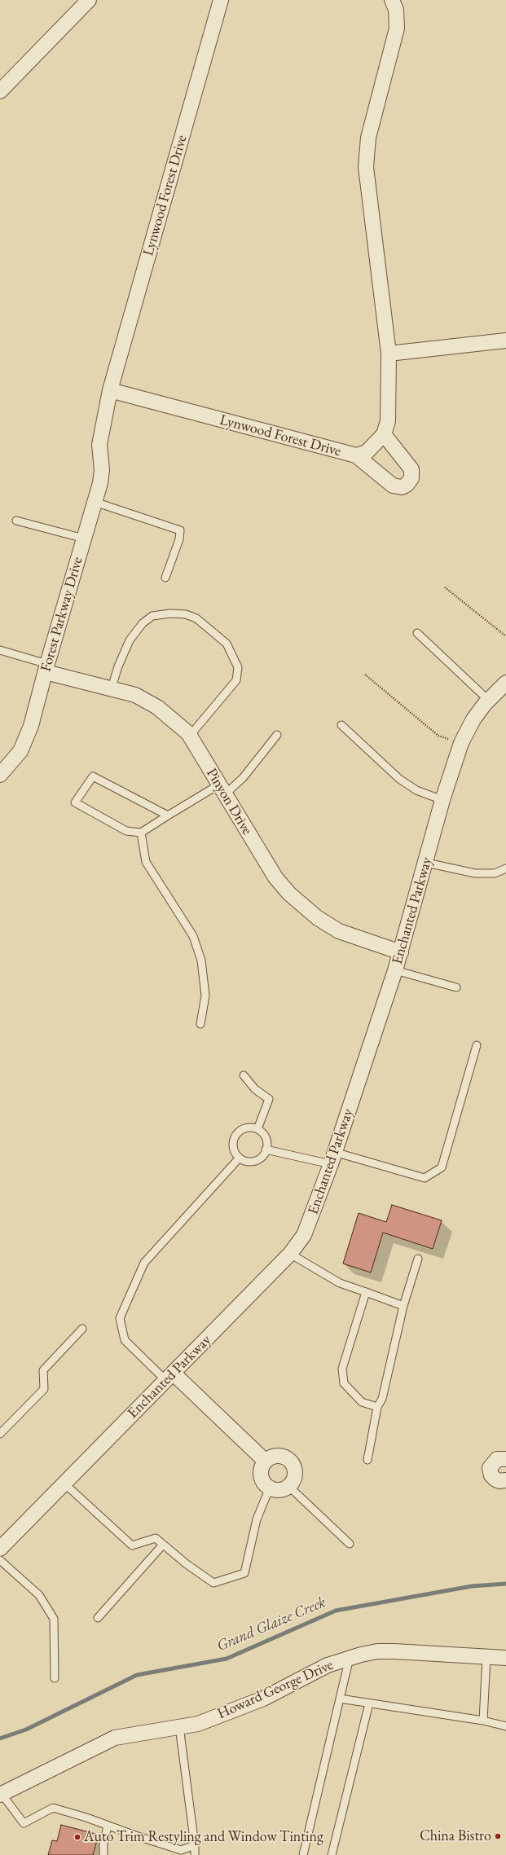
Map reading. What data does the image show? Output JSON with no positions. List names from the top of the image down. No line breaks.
{"streets":{"street":["Lynwood Forest Drive","Forest Parkway Drive","Pinyon Drive","Enchanted Parkway","Howard George Drive"]},"crossings":[["Lynwood Forest Drive","Forest Parkway Drive"],["Forest Parkway Drive","Pinyon Drive"],["Pinyon Drive","Enchanted Parkway"]],"water":["Grand Glaize Creek"],"places":["China Bistro","Auto Trim Restyling and Window Tinting"]}
